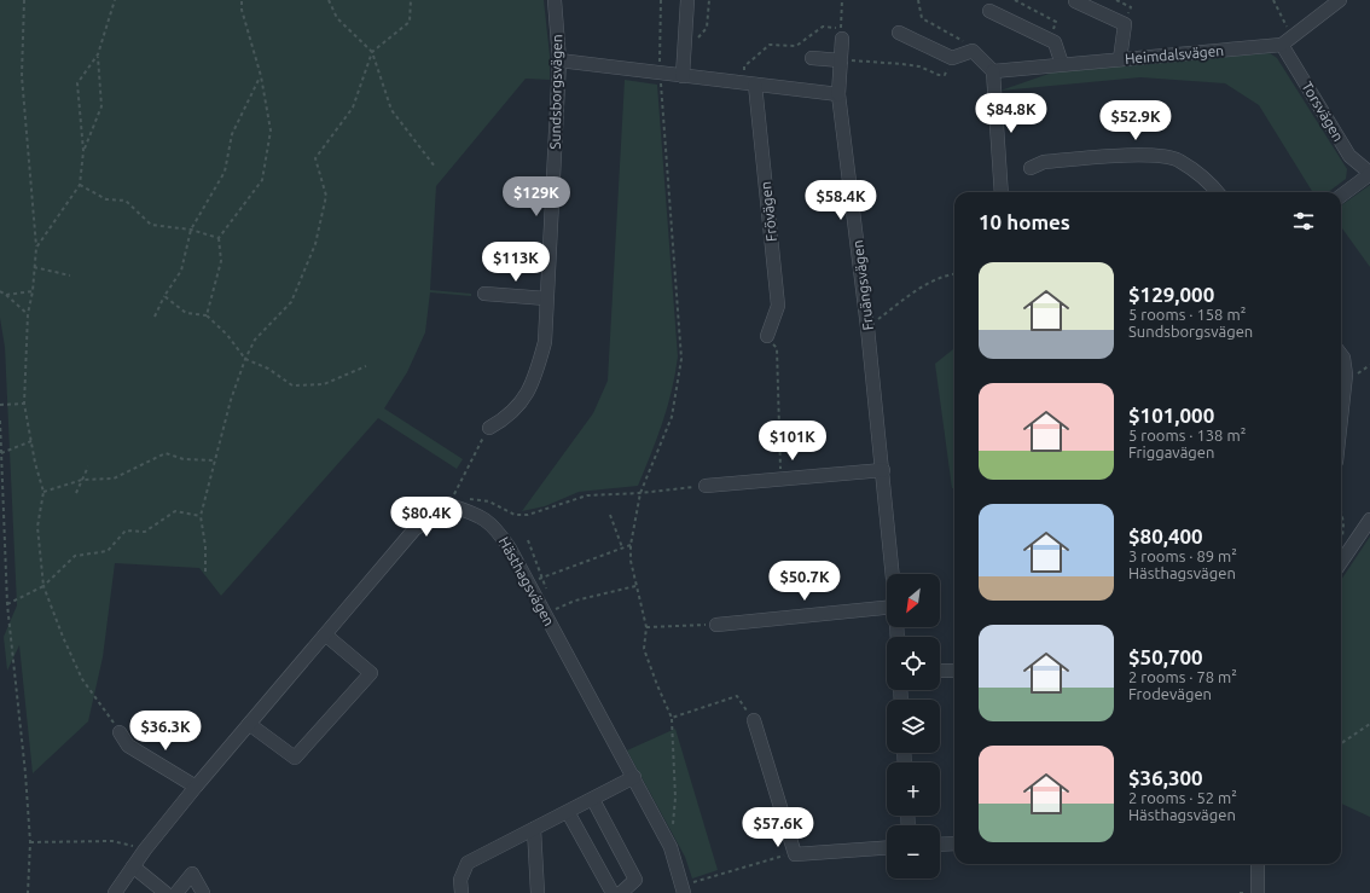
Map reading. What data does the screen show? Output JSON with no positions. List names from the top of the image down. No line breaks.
{"streets":{"street":["Heimdalsvägen","Sundsborgsvägen","Torsvägen","Frövägen","Fruängsvägen","Hästhagsvägen"]},"crossings":[["Heimdalsvägen","Torsvägen"]],"north":"bottom left","page":{"price":["$84.8K","$52.9K","$129K","$58.4K","$113K","$101K","$80.4K","$50.7K","$36.3K","$57.6K"],"heading":"10 homes","list":[{"name":"$129,000","note":"5 rooms · 158 m² · Sundsborgsvägen"},{"name":"$101,000","note":"5 rooms · 138 m² · Friggavägen"},{"name":"$80,400","note":"3 rooms · 89 m² · Hästhagsvägen"},{"name":"$50,700","note":"2 rooms · 78 m² · Frodevägen"},{"name":"$36,300","note":"2 rooms · 52 m² · Hästhagsvägen"}],"map_buttons":["+","−"]}}
